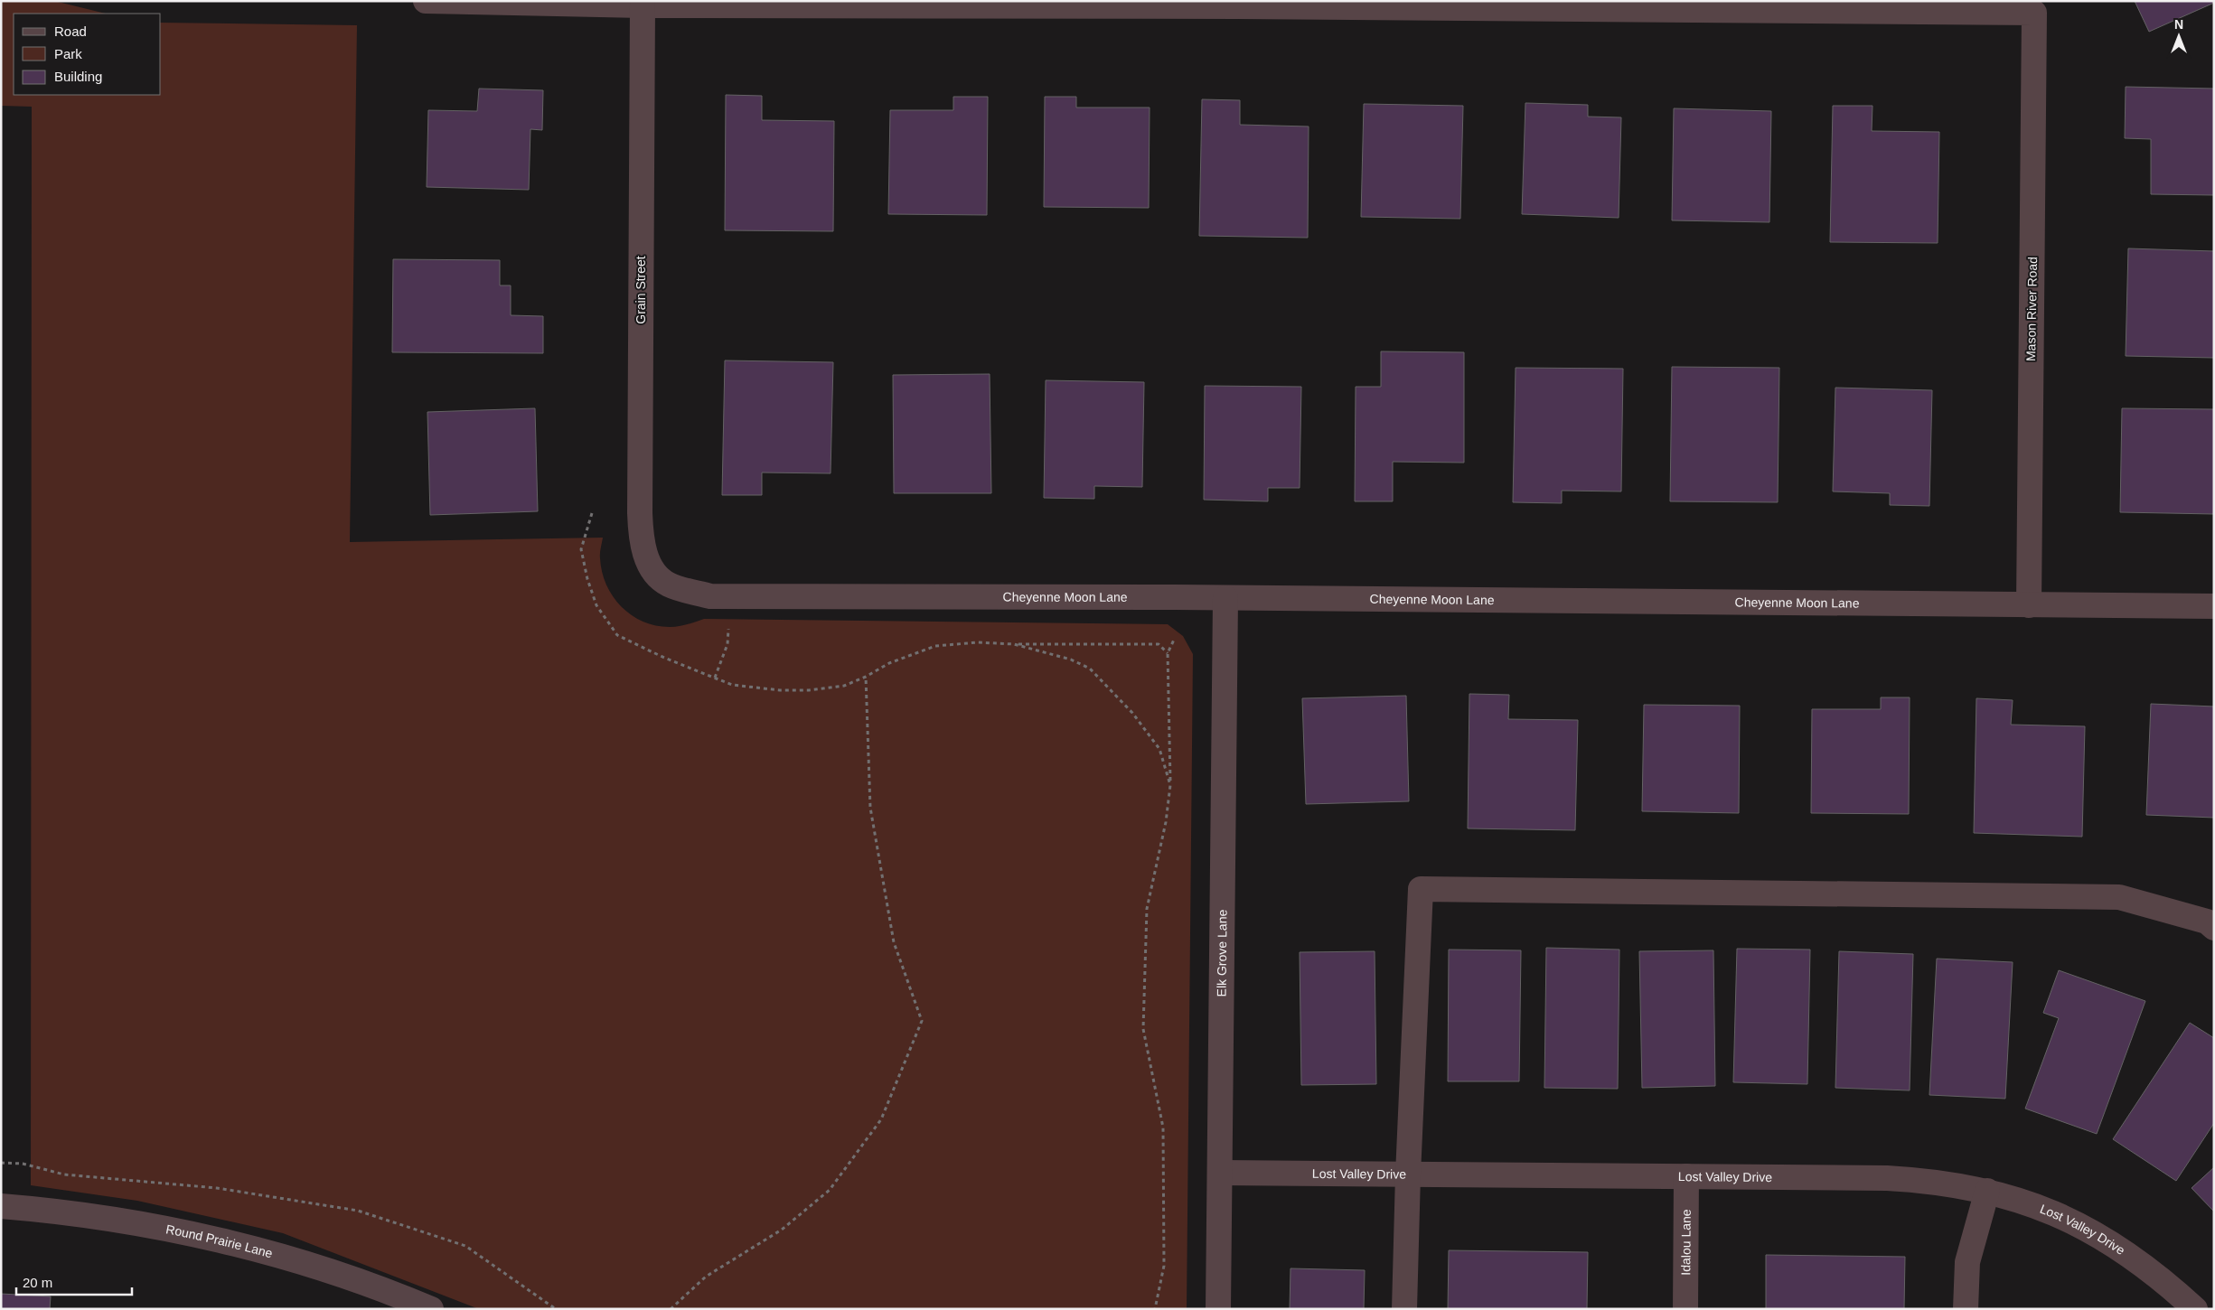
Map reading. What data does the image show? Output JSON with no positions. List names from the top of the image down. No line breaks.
{"streets":{"street":["Grain Street","Mason River Road","Cheyenne Moon Lane","Elk Grove Lane","Lost Valley Drive","Round Prairie Lane","Idalou Lane"]},"crossings":[["Grain Street","Cheyenne Moon Lane"],["Mason River Road","Cheyenne Moon Lane"],["Cheyenne Moon Lane","Elk Grove Lane"],["Elk Grove Lane","Lost Valley Drive"],["Lost Valley Drive","Idalou Lane"]],"legend":["Road","Park","Building"],"scale_bar":"20 m","north":"top"}
